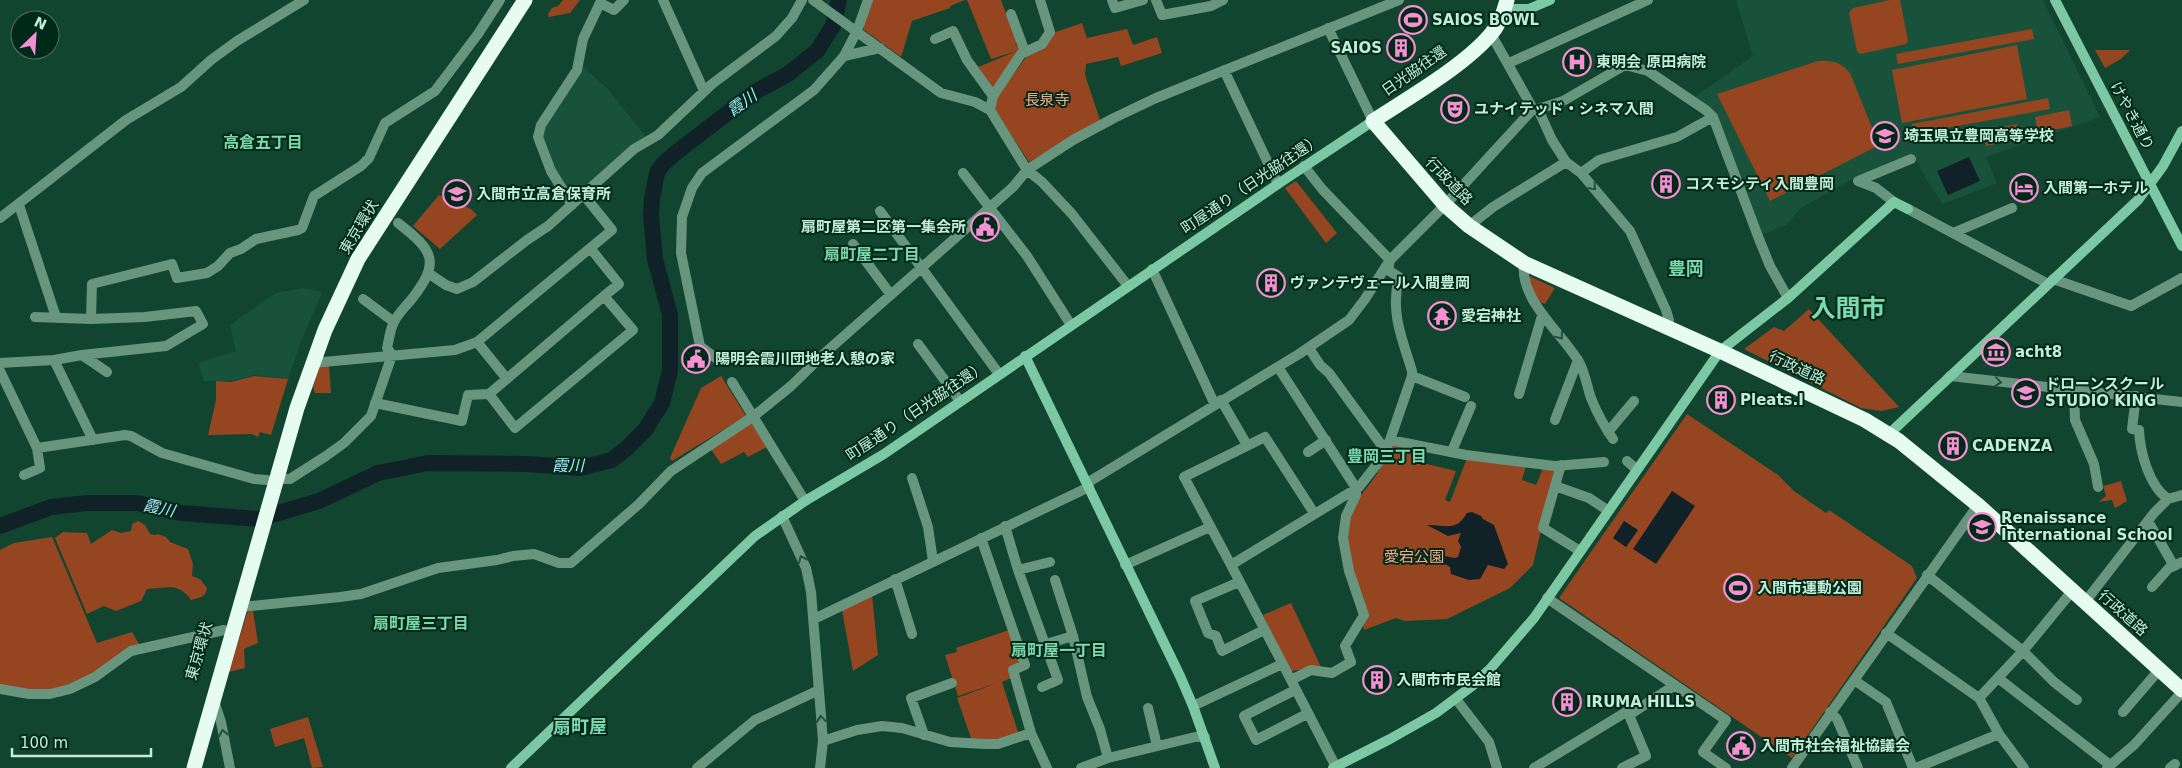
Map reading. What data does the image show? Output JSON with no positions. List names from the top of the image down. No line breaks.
{"streets":{"highway":["日光脇往還","行政道路","東京環状"],"street":["けやき通り","町屋通り（日光脇往還）"]},"crossings":[["日光脇往還","行政道路"],["日光脇往還","町屋通り（日光脇往還）"],["行政道路","町屋通り（日光脇往還）"]],"districts":["高倉五丁目","扇町屋二丁目","豊岡","入間市","豊岡三丁目","扇町屋三丁目","扇町屋一丁目","扇町屋"],"water":["霞川"],"parks":["長泉寺","愛宕公園"],"places":{"sports":["SAIOS BOWL","入間市運動公園"],"building":["SAIOS","コスモシティ入間豊岡","ヴァンテヴェール入間豊岡","Pleats.I","CADENZA","入間市市民会館","IRUMA HILLS"],"hospital":["東明会 原田病院"],"theatre":["ユナイテッド・シネマ入間"],"school or university":["埼玉県立豊岡高等学校","入間市立高倉保育所","ドローンスクール STUDIO KING","Renaissance International School"],"hotel":["入間第一ホテル"],"public building":["扇町屋第二区第一集会所","陽明会霞川団地老人憩の家","入間市社会福祉協議会"],"temple":["愛宕神社"],"museum":["acht8"]},"scale_bar":"100 m","north":"top right"}
